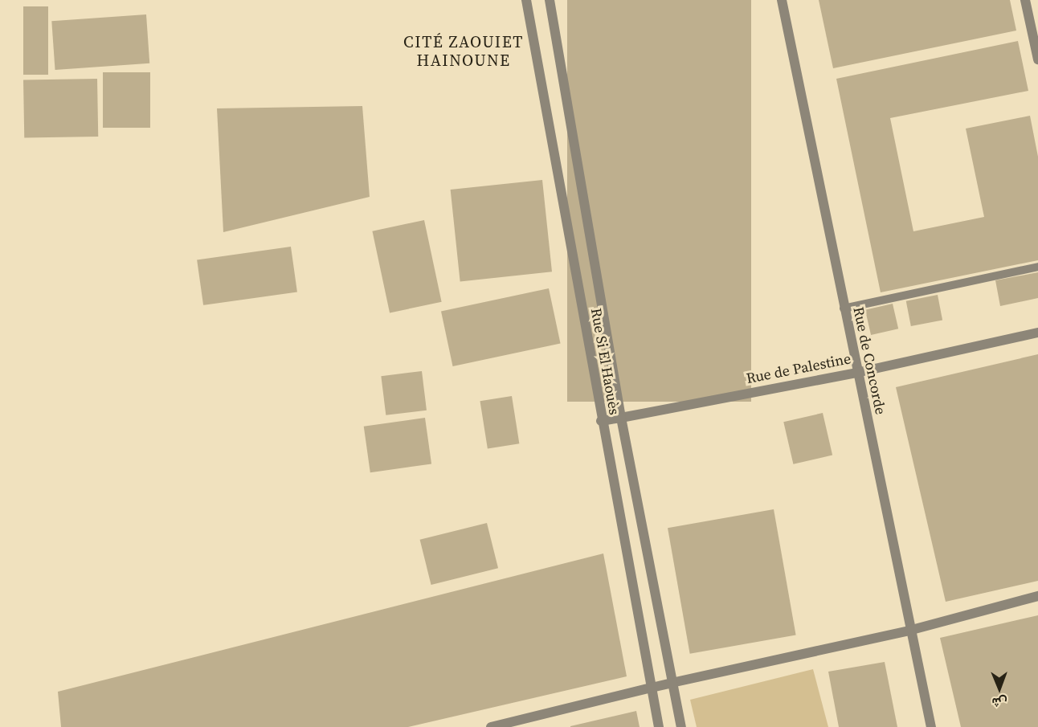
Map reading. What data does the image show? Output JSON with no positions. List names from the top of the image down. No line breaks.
{"streets":{"street":["Rue de Concorde","Rue Si El Haouès","Rue de Palestine"]},"crossings":[["Rue de Concorde","Rue de Palestine"],["Rue Si El Haouès","Rue de Palestine"]],"districts":["CITÉ ZAOUIET HAINOUNE"],"north":"bottom"}
